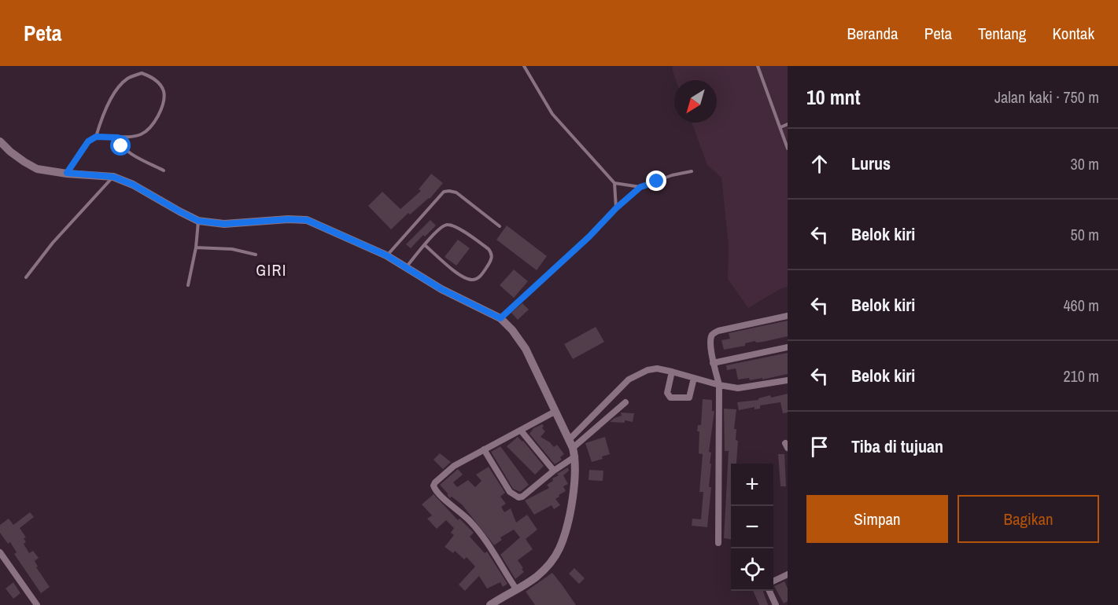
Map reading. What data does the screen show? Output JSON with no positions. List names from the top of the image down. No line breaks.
{"districts":["GIRI"],"north":"bottom left","page":{"header":"Peta","nav":["Beranda","Peta","Tentang","Kontak"],"heading":["10 mnt","Jalan kaki · 750 m"],"list":[["Lurus","30 m"],["Belok kiri","50 m"],["Belok kiri","460 m"],["Belok kiri","210 m"],"Tiba di tujuan"],"map_buttons":["+","−"],"buttons":["Simpan","Bagikan"]}}
